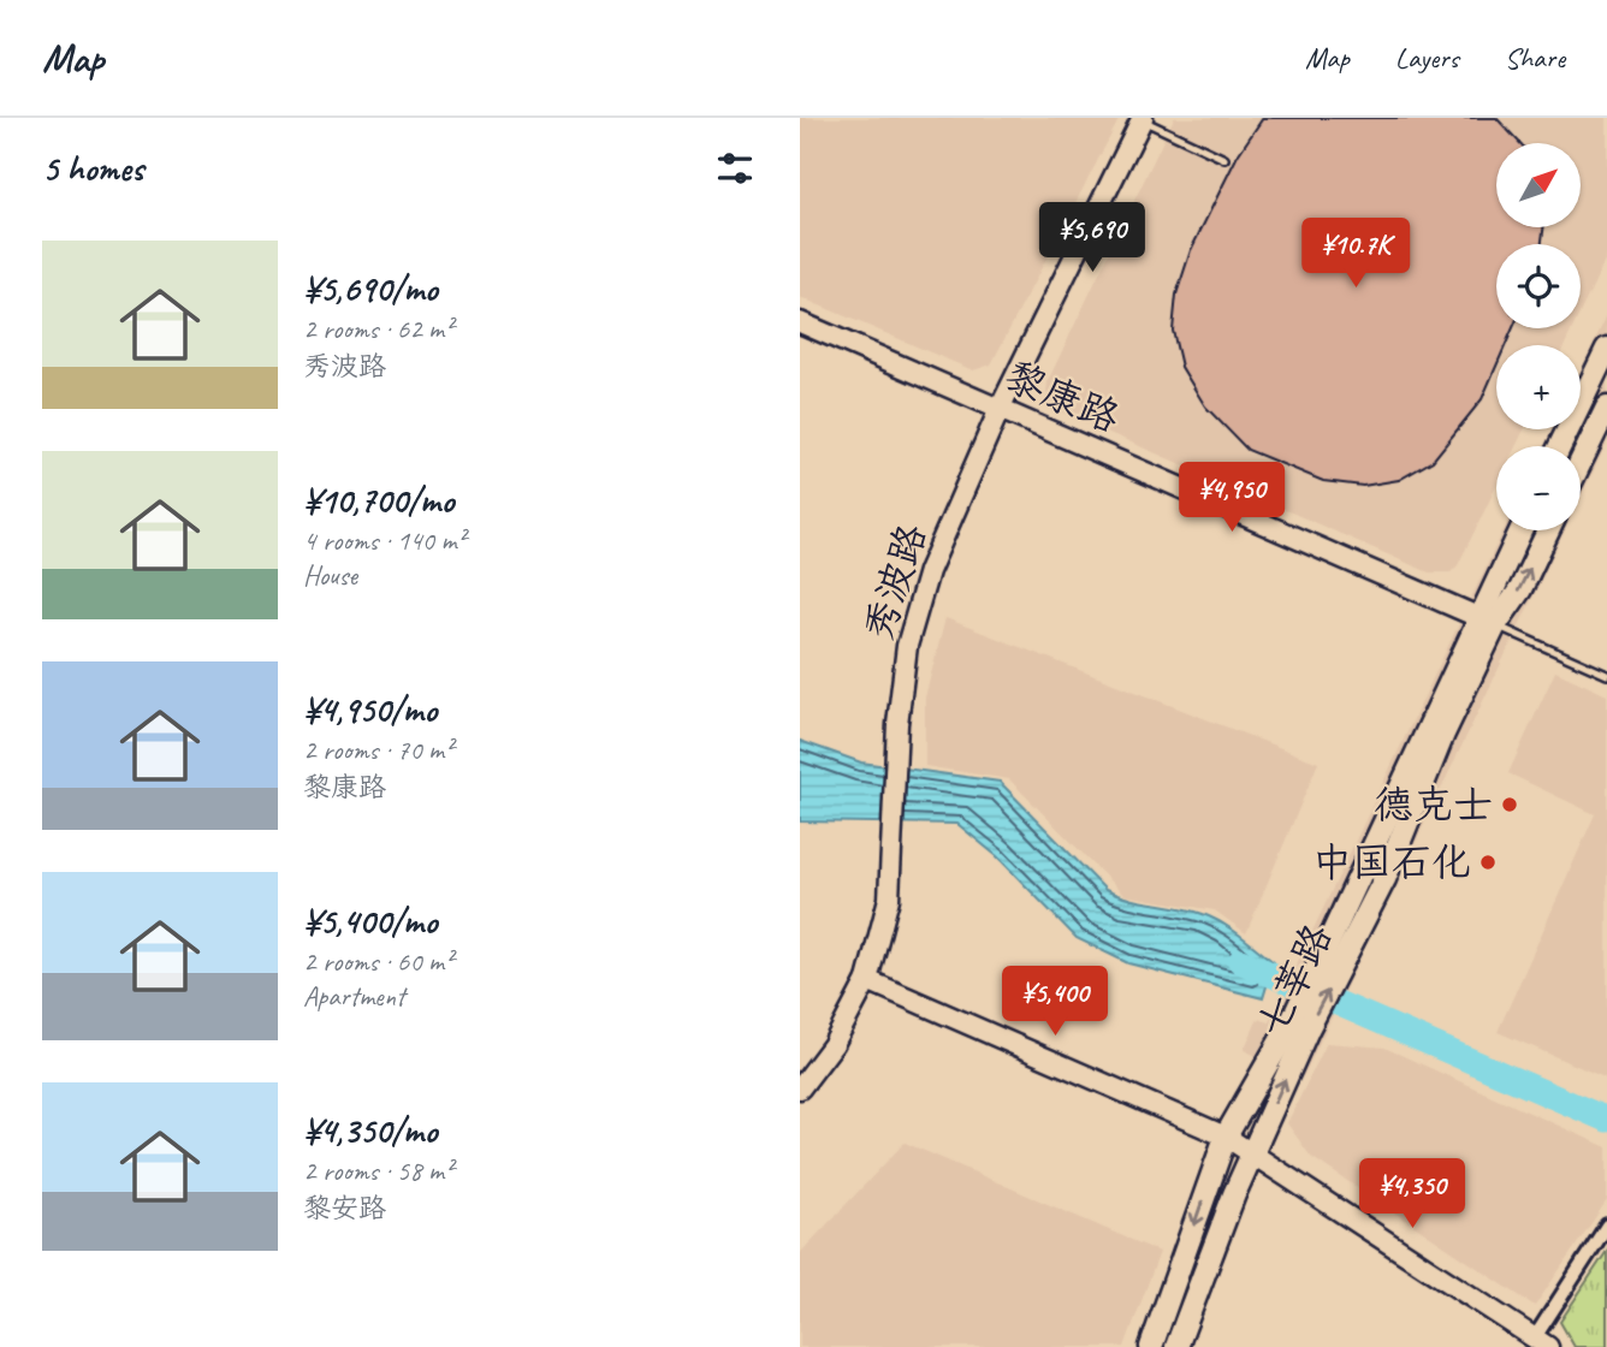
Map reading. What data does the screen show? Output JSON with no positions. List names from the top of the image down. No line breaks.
{"streets":{"main road":["七莘路"],"street":["黎康路","秀波路"]},"crossings":[["黎康路","秀波路"],["黎康路","七莘路"]],"places":["德克士","中国石化"],"north":"top right","page":{"header":"Map","nav":["Map","Layers","Share"],"heading":"5 homes","map_buttons":["+","−"],"price":["¥5,690","¥10.7K","¥4,950","¥5,400","¥4,350"],"list":[{"name":"¥5,690/mo","note":"2 rooms · 62 m² · 秀波路"},{"name":"¥10,700/mo","note":"4 rooms · 140 m² · House"},{"name":"¥4,950/mo","note":"2 rooms · 70 m² · 黎康路"},{"name":"¥5,400/mo","note":"2 rooms · 60 m² · Apartment"},{"name":"¥4,350/mo","note":"2 rooms · 58 m² · 黎安路"}]}}
